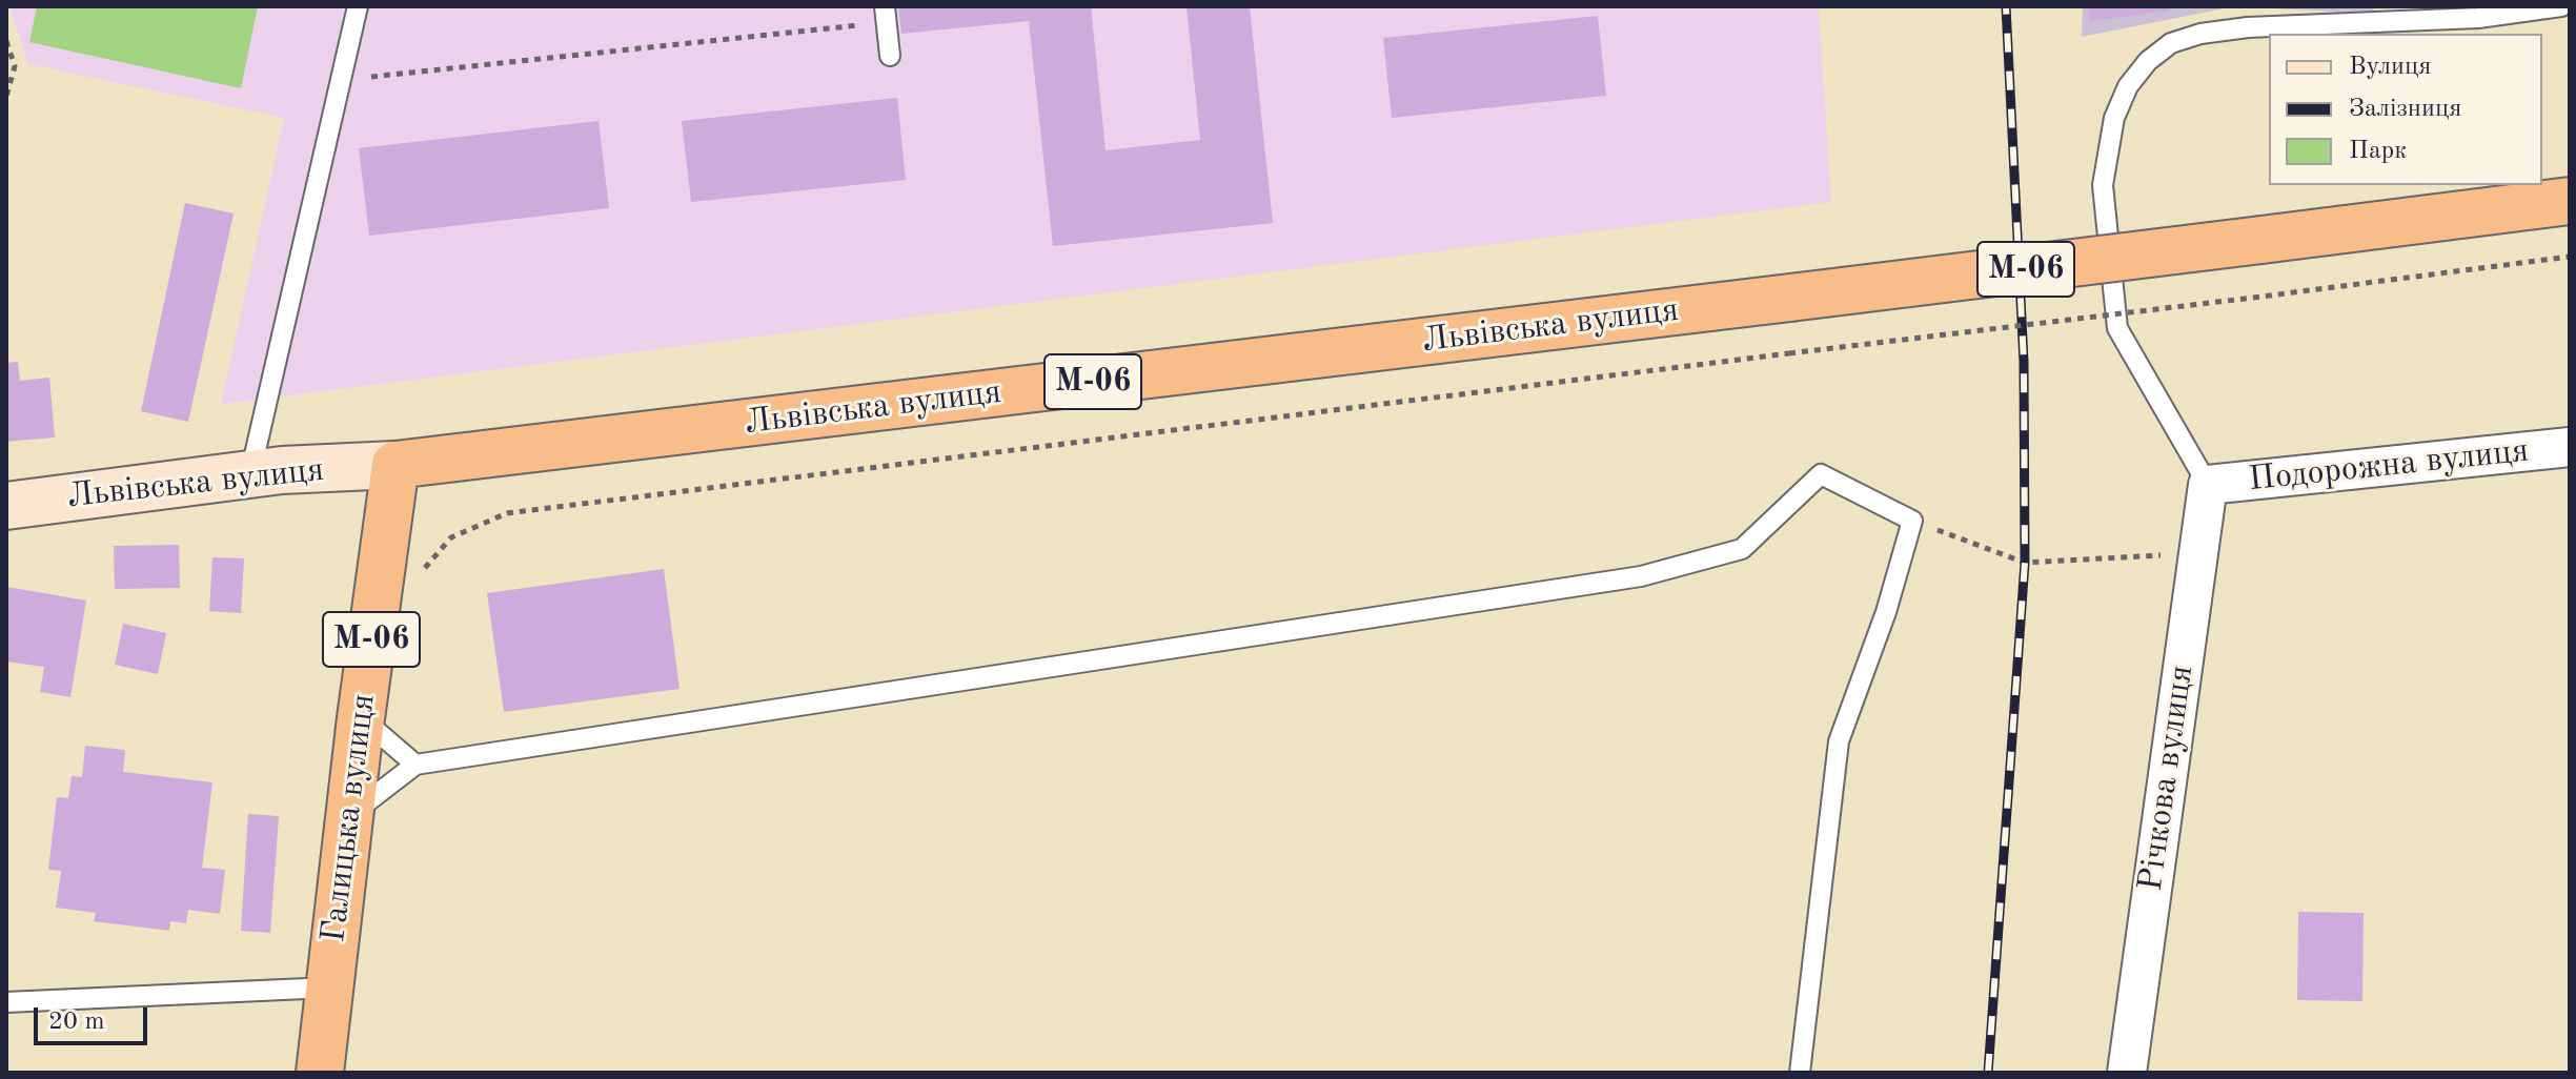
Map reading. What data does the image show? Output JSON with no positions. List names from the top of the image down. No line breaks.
{"streets":{"highway":["М-06","Львівська вулиця","Галицька вулиця"],"street":["Подорожна вулиця","Річкова вулиця"]},"crossings":[["Львівська вулиця","Галицька вулиця"],["Подорожна вулиця","Річкова вулиця"]],"legend":["Вулиця","Залізниця","Парк"],"scale_bar":"20 m"}
